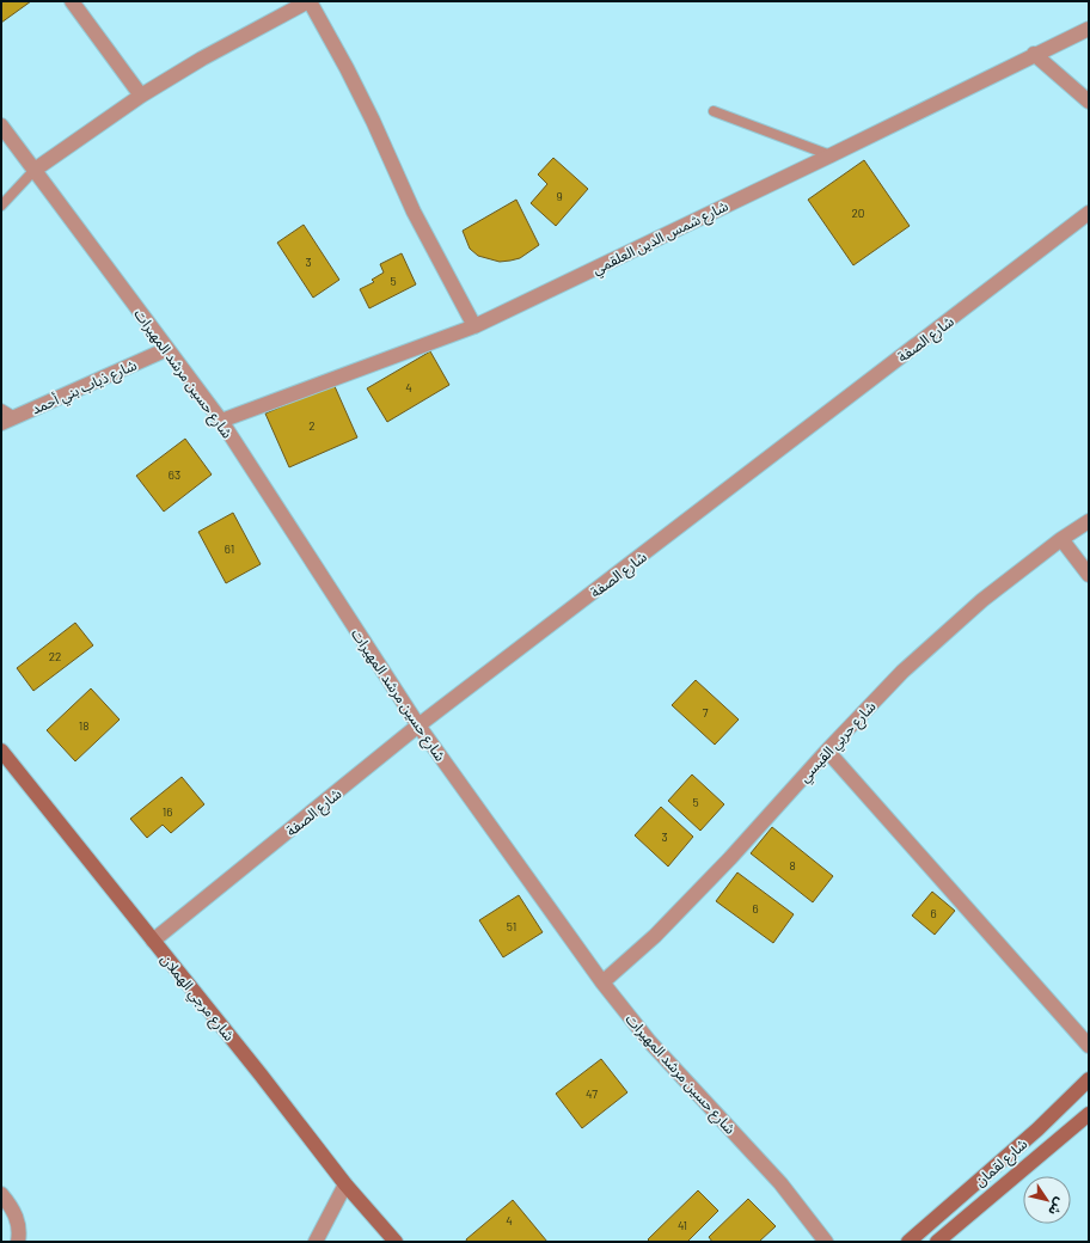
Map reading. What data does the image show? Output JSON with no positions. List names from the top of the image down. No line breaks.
{"streets":{"street":["شارع شمس الدين العلقمي","شارع الصفة","شارع حسين مرشد المهيرات","شارع ذياب بني أحمد","شارع حربي القيسي","شارع مرجي الهملان","شارع لقمان"]},"crossings":[["شارع شمس الدين العلقمي","شارع حسين مرشد المهيرات"],["شارع الصفة","شارع حسين مرشد المهيرات"],["شارع الصفة","شارع مرجي الهملان"],["شارع حسين مرشد المهيرات","شارع ذياب بني أحمد"],["شارع حسين مرشد المهيرات","شارع حربي القيسي"]],"house_numbers":["9","20","3","5","4","2","63","61","22","7","18","5","16","3","8","6","6","51","47","4","41"],"north":"bottom right"}
